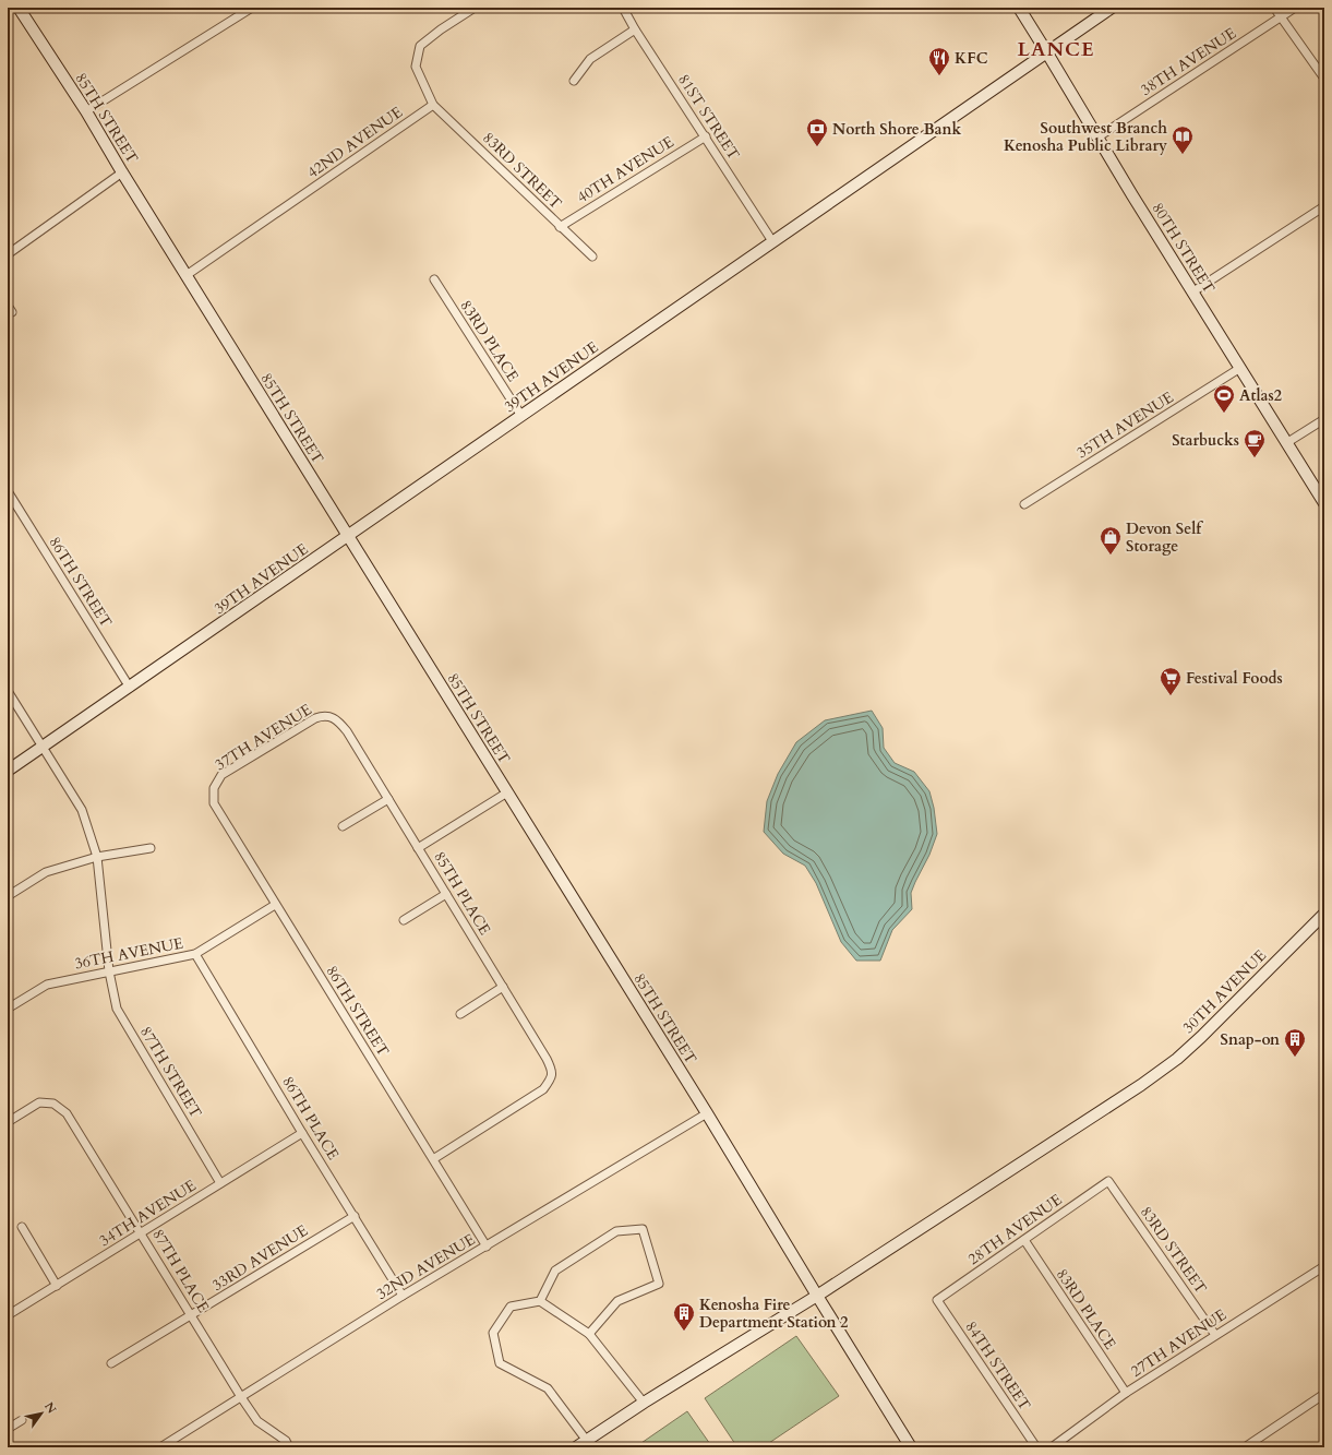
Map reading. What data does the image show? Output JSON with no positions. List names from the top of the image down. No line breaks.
{"streets":{"street":["38TH AVENUE","81ST STREET","85TH STREET","42ND AVENUE","40TH AVENUE","83RD STREET","80TH STREET","83RD PLACE","39TH AVENUE","35TH AVENUE","86TH STREET","37TH AVENUE","85TH PLACE","36TH AVENUE","30TH AVENUE","87TH STREET","86TH PLACE","34TH AVENUE","28TH AVENUE","33RD AVENUE","32ND AVENUE","87TH PLACE","27TH AVENUE","84TH STREET"]},"crossings":[["38TH AVENUE","80TH STREET"],["81ST STREET","40TH AVENUE"],["81ST STREET","39TH AVENUE"],["85TH STREET","42ND AVENUE"],["85TH STREET","39TH AVENUE"],["85TH STREET","30TH AVENUE"],["85TH STREET","32ND AVENUE"],["42ND AVENUE","83RD STREET"],["40TH AVENUE","83RD STREET"],["83RD STREET","28TH AVENUE"],["83RD STREET","27TH AVENUE"],["80TH STREET","39TH AVENUE"],["80TH STREET","35TH AVENUE"],["83RD PLACE","39TH AVENUE"],["83RD PLACE","28TH AVENUE"],["83RD PLACE","27TH AVENUE"],["39TH AVENUE","86TH STREET"],["39TH AVENUE","87TH STREET"],["86TH STREET","37TH AVENUE"],["86TH STREET","85TH PLACE"],["86TH STREET","36TH AVENUE"],["86TH STREET","32ND AVENUE"],["37TH AVENUE","85TH PLACE"],["36TH AVENUE","87TH STREET"],["36TH AVENUE","86TH PLACE"],["87TH STREET","34TH AVENUE"],["86TH PLACE","34TH AVENUE"],["86TH PLACE","33RD AVENUE"],["86TH PLACE","32ND AVENUE"],["34TH AVENUE","87TH PLACE"],["28TH AVENUE","84TH STREET"],["33RD AVENUE","87TH PLACE"],["32ND AVENUE","87TH PLACE"]],"districts":["LANCE"],"places":{"restaurant":["KFC"],"bank":["North Shore Bank"],"library":["Southwest Branch Kenosha Public Library"],"sports":["Atlas2"],"cafe":["Starbucks"],"shop":["Devon Self Storage"],"supermarket":["Festival Foods"],"building":["Snap-on","Kenosha Fire Department Station 2"]},"north":"top right"}
